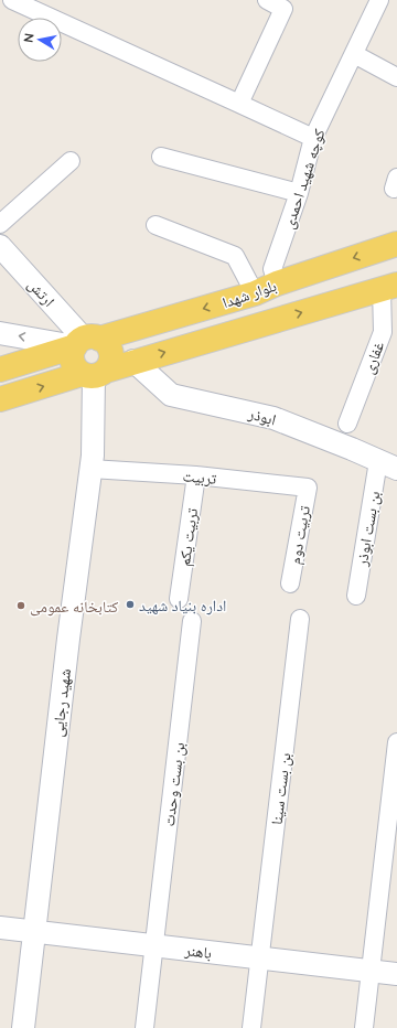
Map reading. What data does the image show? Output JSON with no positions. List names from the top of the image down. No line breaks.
{"streets":{"main road":["بلوار شهدا"],"street":["کوچه شهید احمدی","ارتش","غفاری","ابوذر","تربیت","بن بست ابوذر","تربیت دوم","تربیت یکم","شهید رجایی","بن بست وحدت","بن بست سینا","باهنر"]},"crossings":[["کوچه شهید احمدی","بلوار شهدا"],["ارتش","بلوار شهدا"],["ارتش","شهید رجایی"],["بلوار شهدا","غفاری"],["بلوار شهدا","ابوذر"],["بلوار شهدا","شهید رجایی"],["ابوذر","بن بست ابوذر"],["تربیت","تربیت دوم"],["تربیت","تربیت یکم"],["تربیت","شهید رجایی"],["شهید رجایی","باهنر"],["بن بست وحدت","باهنر"],["بن بست سینا","باهنر"]],"places":["اداره بنیاد شهید","کتابخانه عمومی"],"north":"left"}
